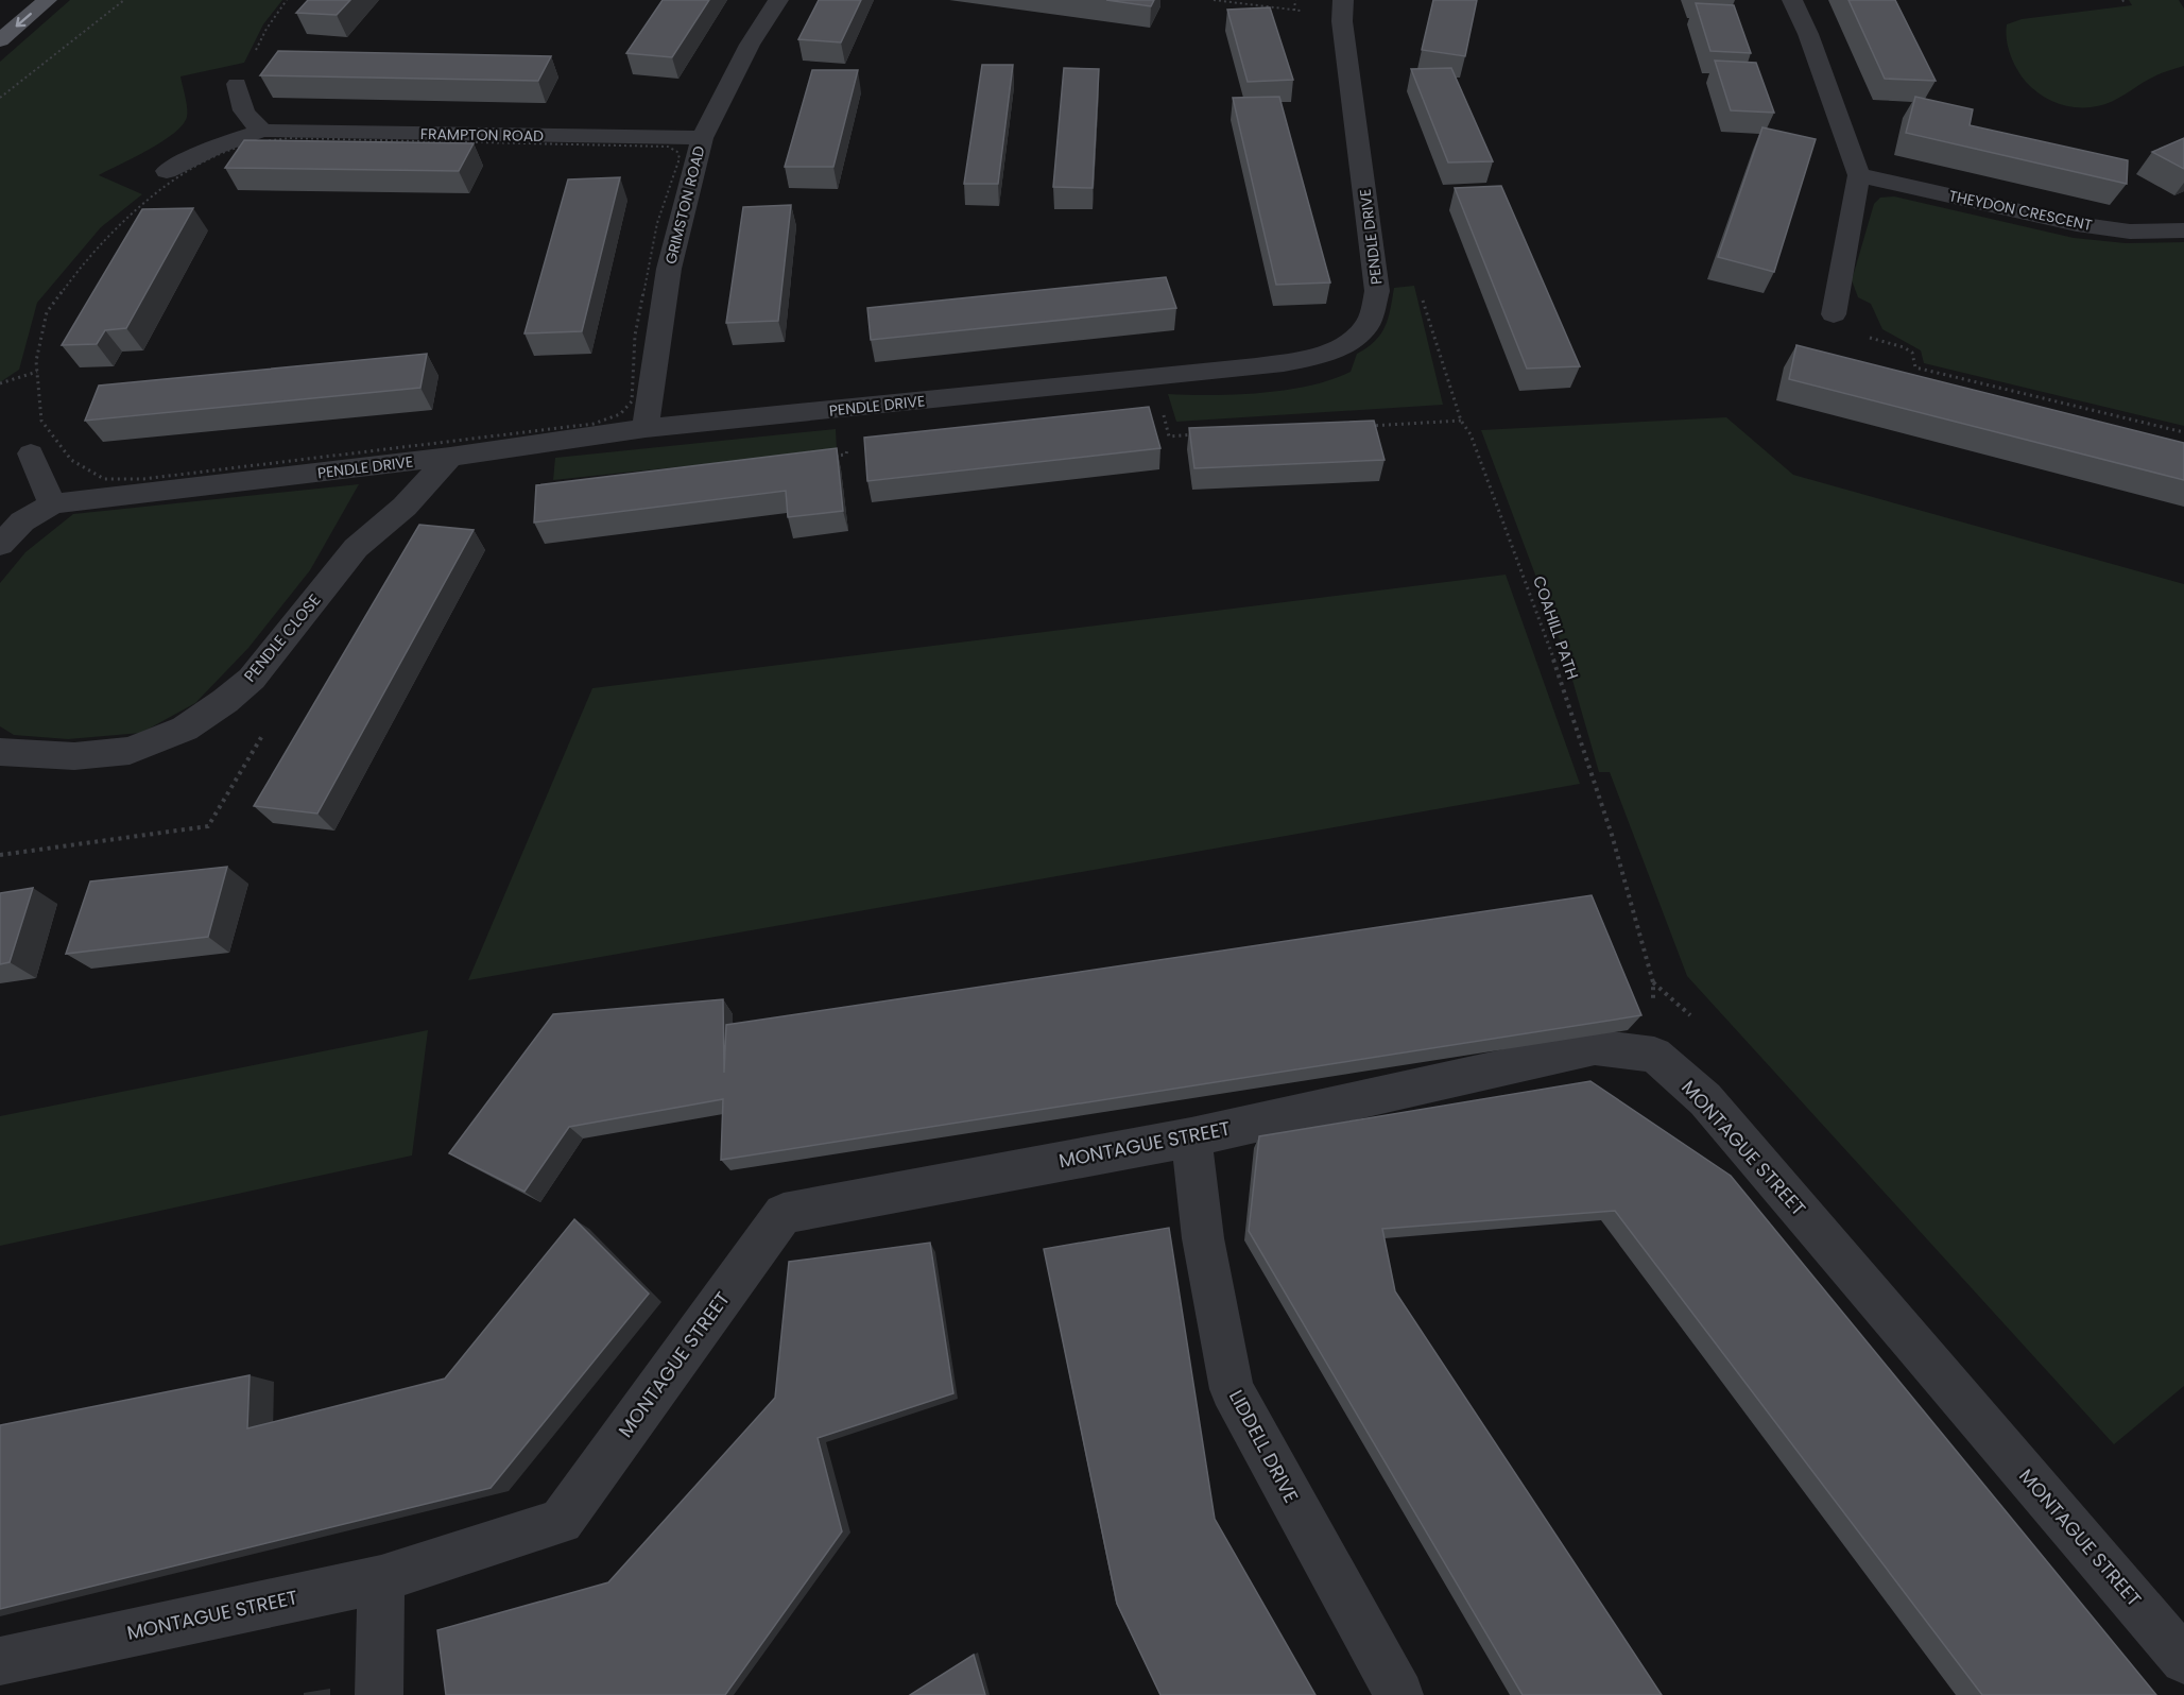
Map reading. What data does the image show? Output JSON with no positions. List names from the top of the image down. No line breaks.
{"streets":{"street":["FRAMPTON ROAD","GRIMSTON ROAD","THEYDON CRESCENT","PENDLE DRIVE","PENDLE CLOSE","MONTAGUE STREET","LIDDELL DRIVE"],"path":["COAHILL PATH"]},"crossings":[["FRAMPTON ROAD","GRIMSTON ROAD"],["GRIMSTON ROAD","PENDLE DRIVE"],["PENDLE DRIVE","COAHILL PATH"],["PENDLE DRIVE","PENDLE CLOSE"],["COAHILL PATH","MONTAGUE STREET"],["MONTAGUE STREET","LIDDELL DRIVE"]]}
